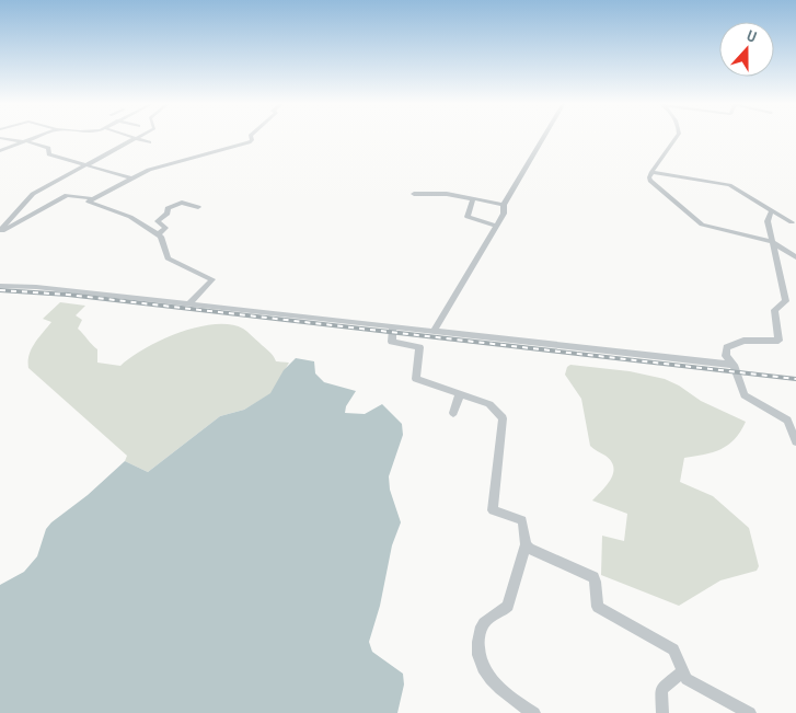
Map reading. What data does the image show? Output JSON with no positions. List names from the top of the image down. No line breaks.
{"north":"top"}
